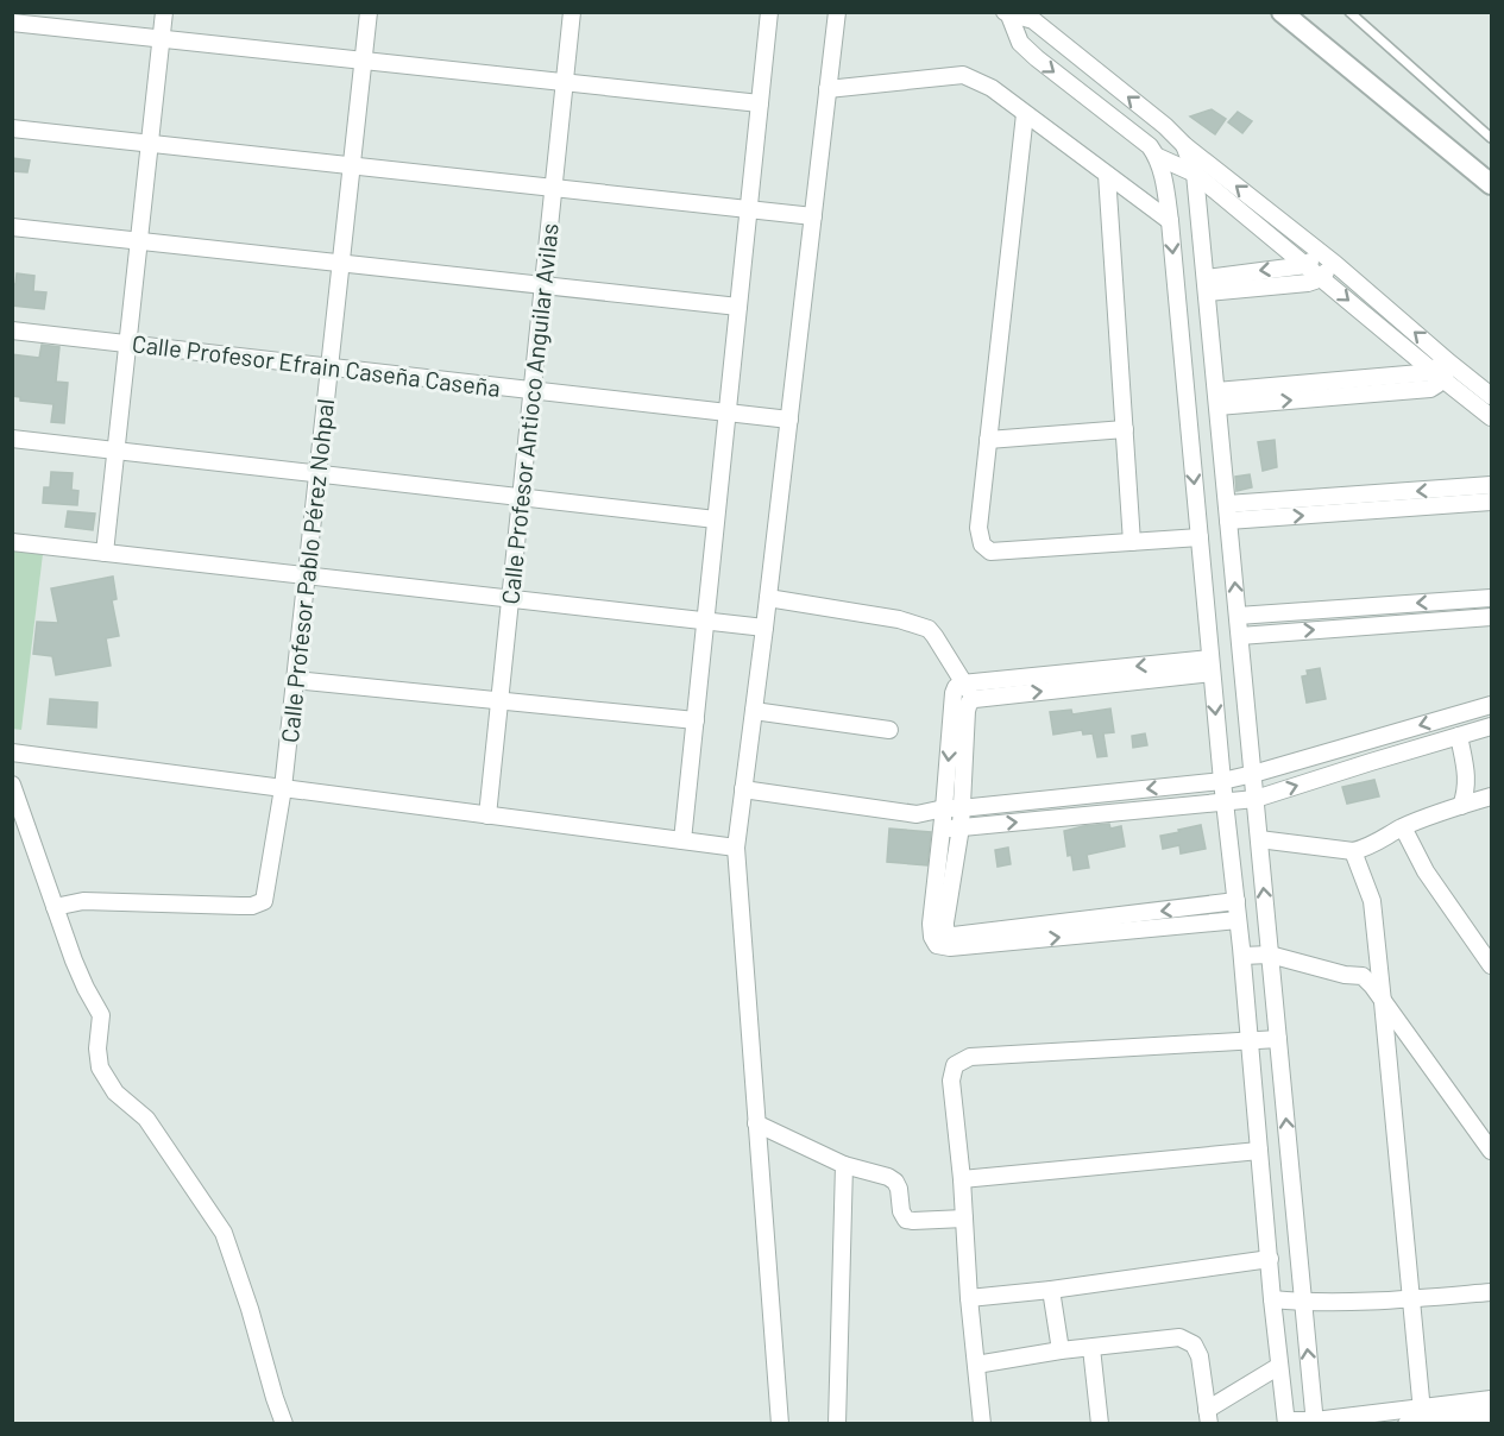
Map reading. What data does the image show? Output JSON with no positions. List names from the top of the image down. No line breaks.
{"streets":{"street":["Calle Profesor Efrain Caseña Caseña","Calle Profesor Antioco Anguilar Avilas","Calle Profesor Pablo Pérez Nohpal"]},"crossings":[["Calle Profesor Efrain Caseña Caseña","Calle Profesor Antioco Anguilar Avilas"],["Calle Profesor Efrain Caseña Caseña","Calle Profesor Pablo Pérez Nohpal"]]}
